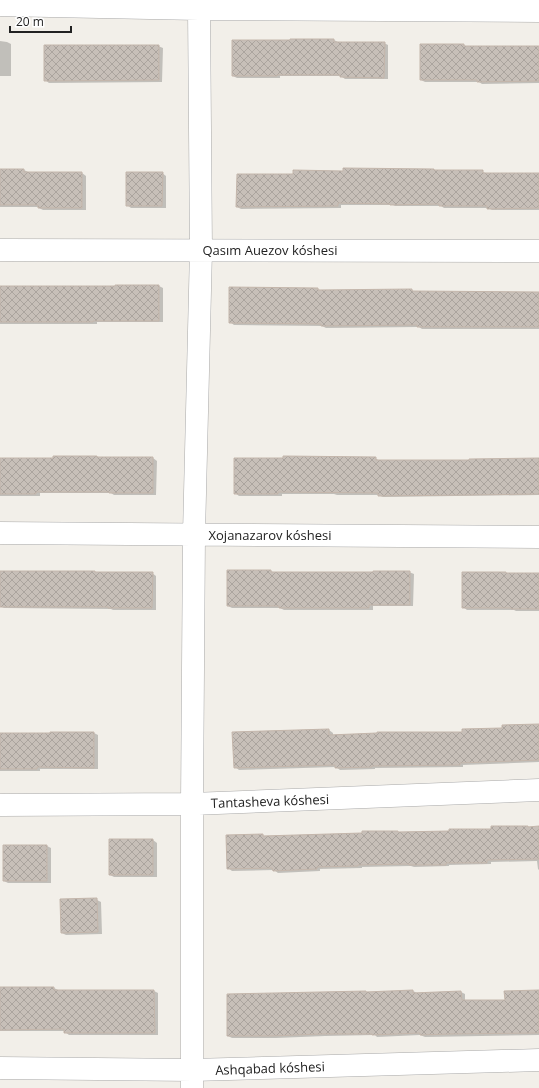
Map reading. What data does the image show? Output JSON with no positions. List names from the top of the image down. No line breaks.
{"streets":{"street":["Qasım Auezov kóshesi","Xojanazarov kóshesi","Tantasheva kóshesi","Ashqabad kóshesi"]},"scale_bar":"20 m"}
